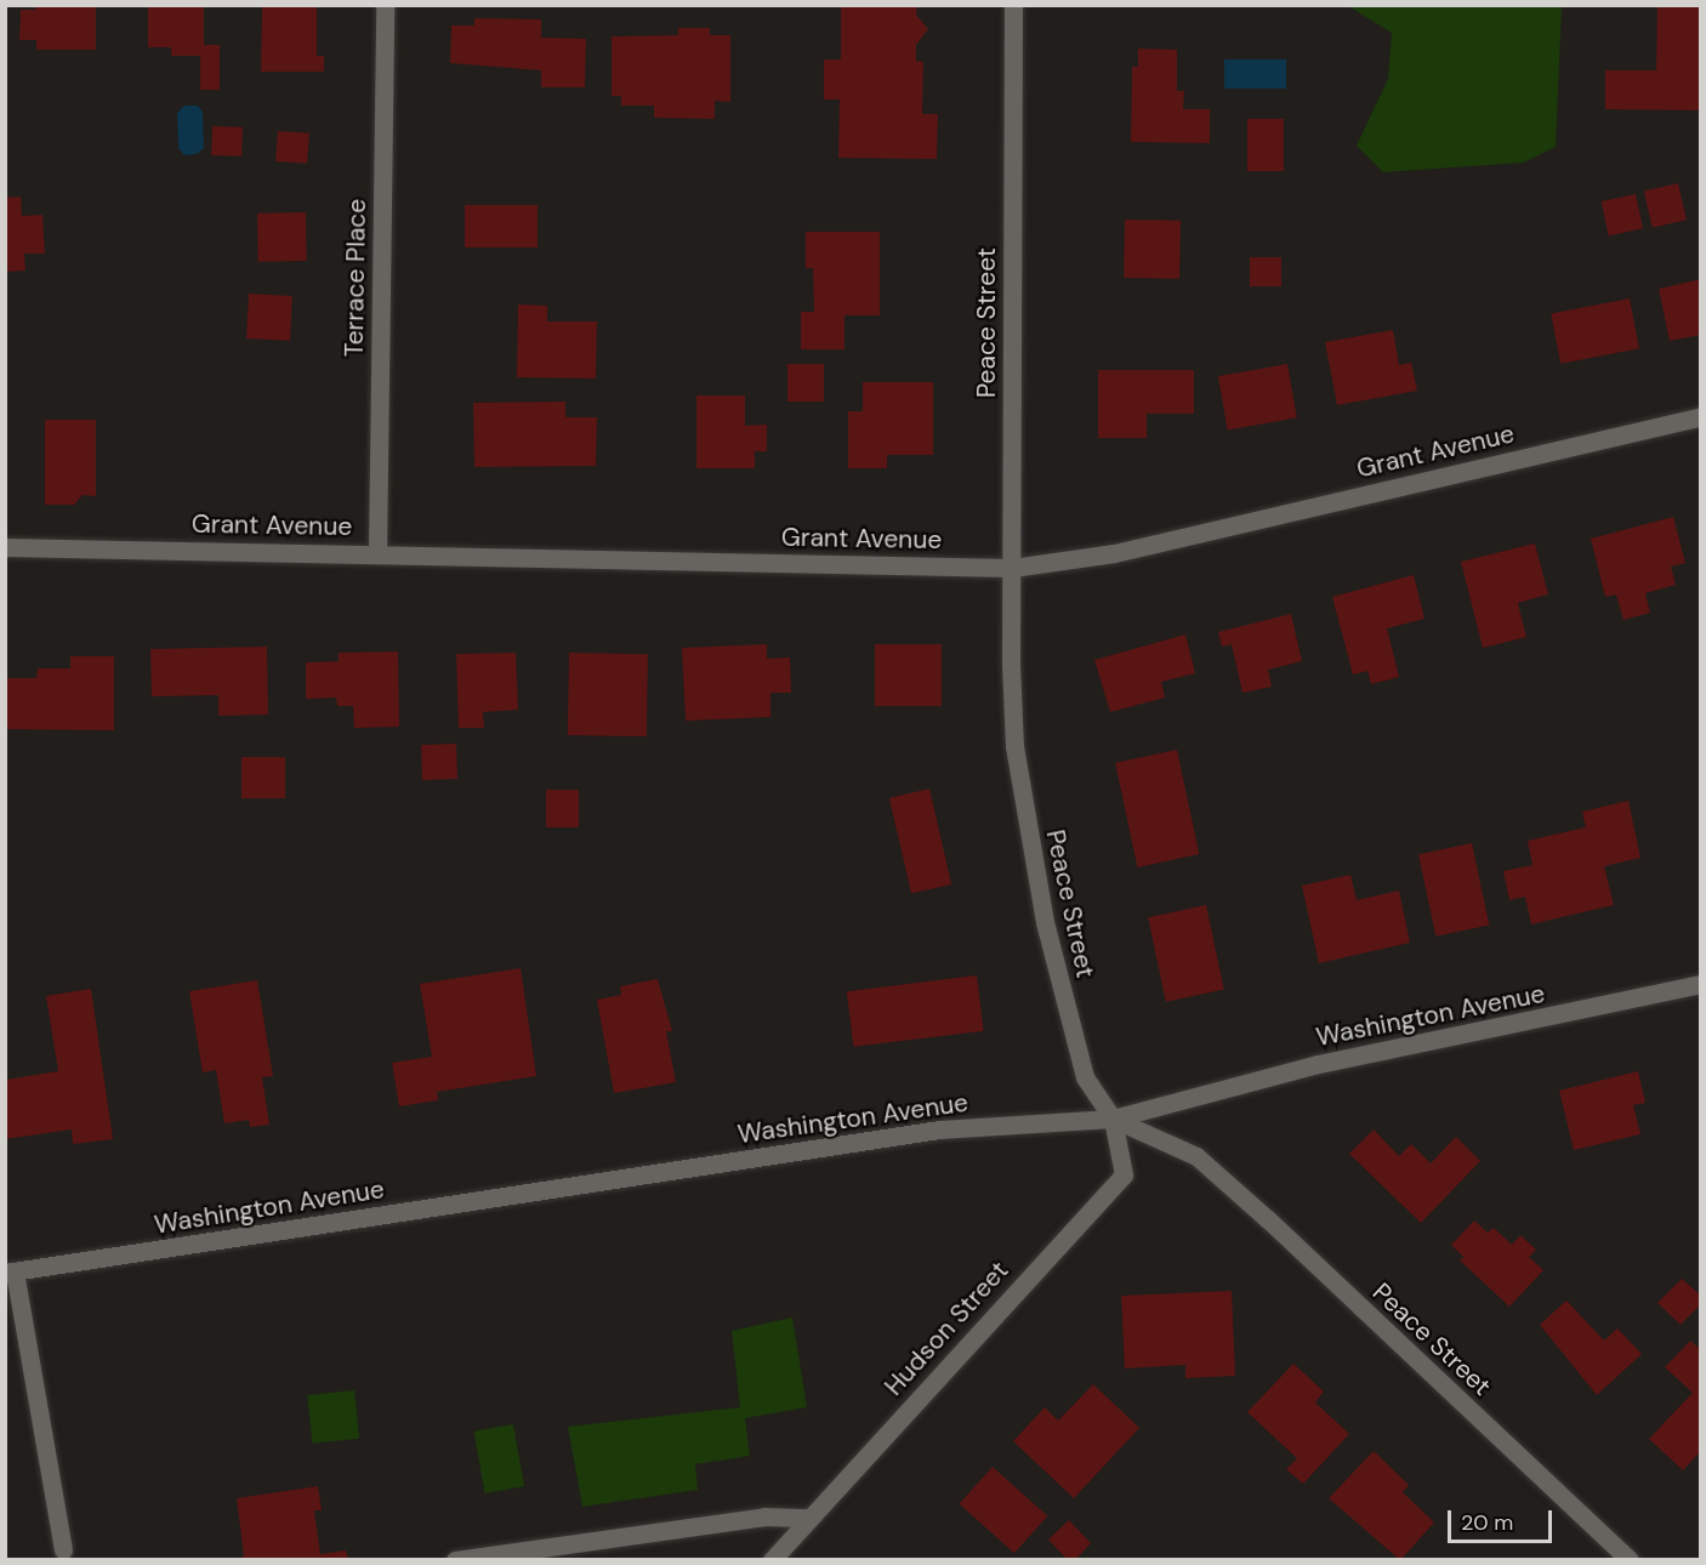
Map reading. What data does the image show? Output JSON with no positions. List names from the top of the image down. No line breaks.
{"streets":{"street":["Terrace Place","Peace Street","Grant Avenue","Washington Avenue","Hudson Street"]},"crossings":[["Terrace Place","Grant Avenue"],["Peace Street","Grant Avenue"],["Peace Street","Washington Avenue"],["Peace Street","Hudson Street"],["Washington Avenue","Hudson Street"]],"scale_bar":"20 m"}
